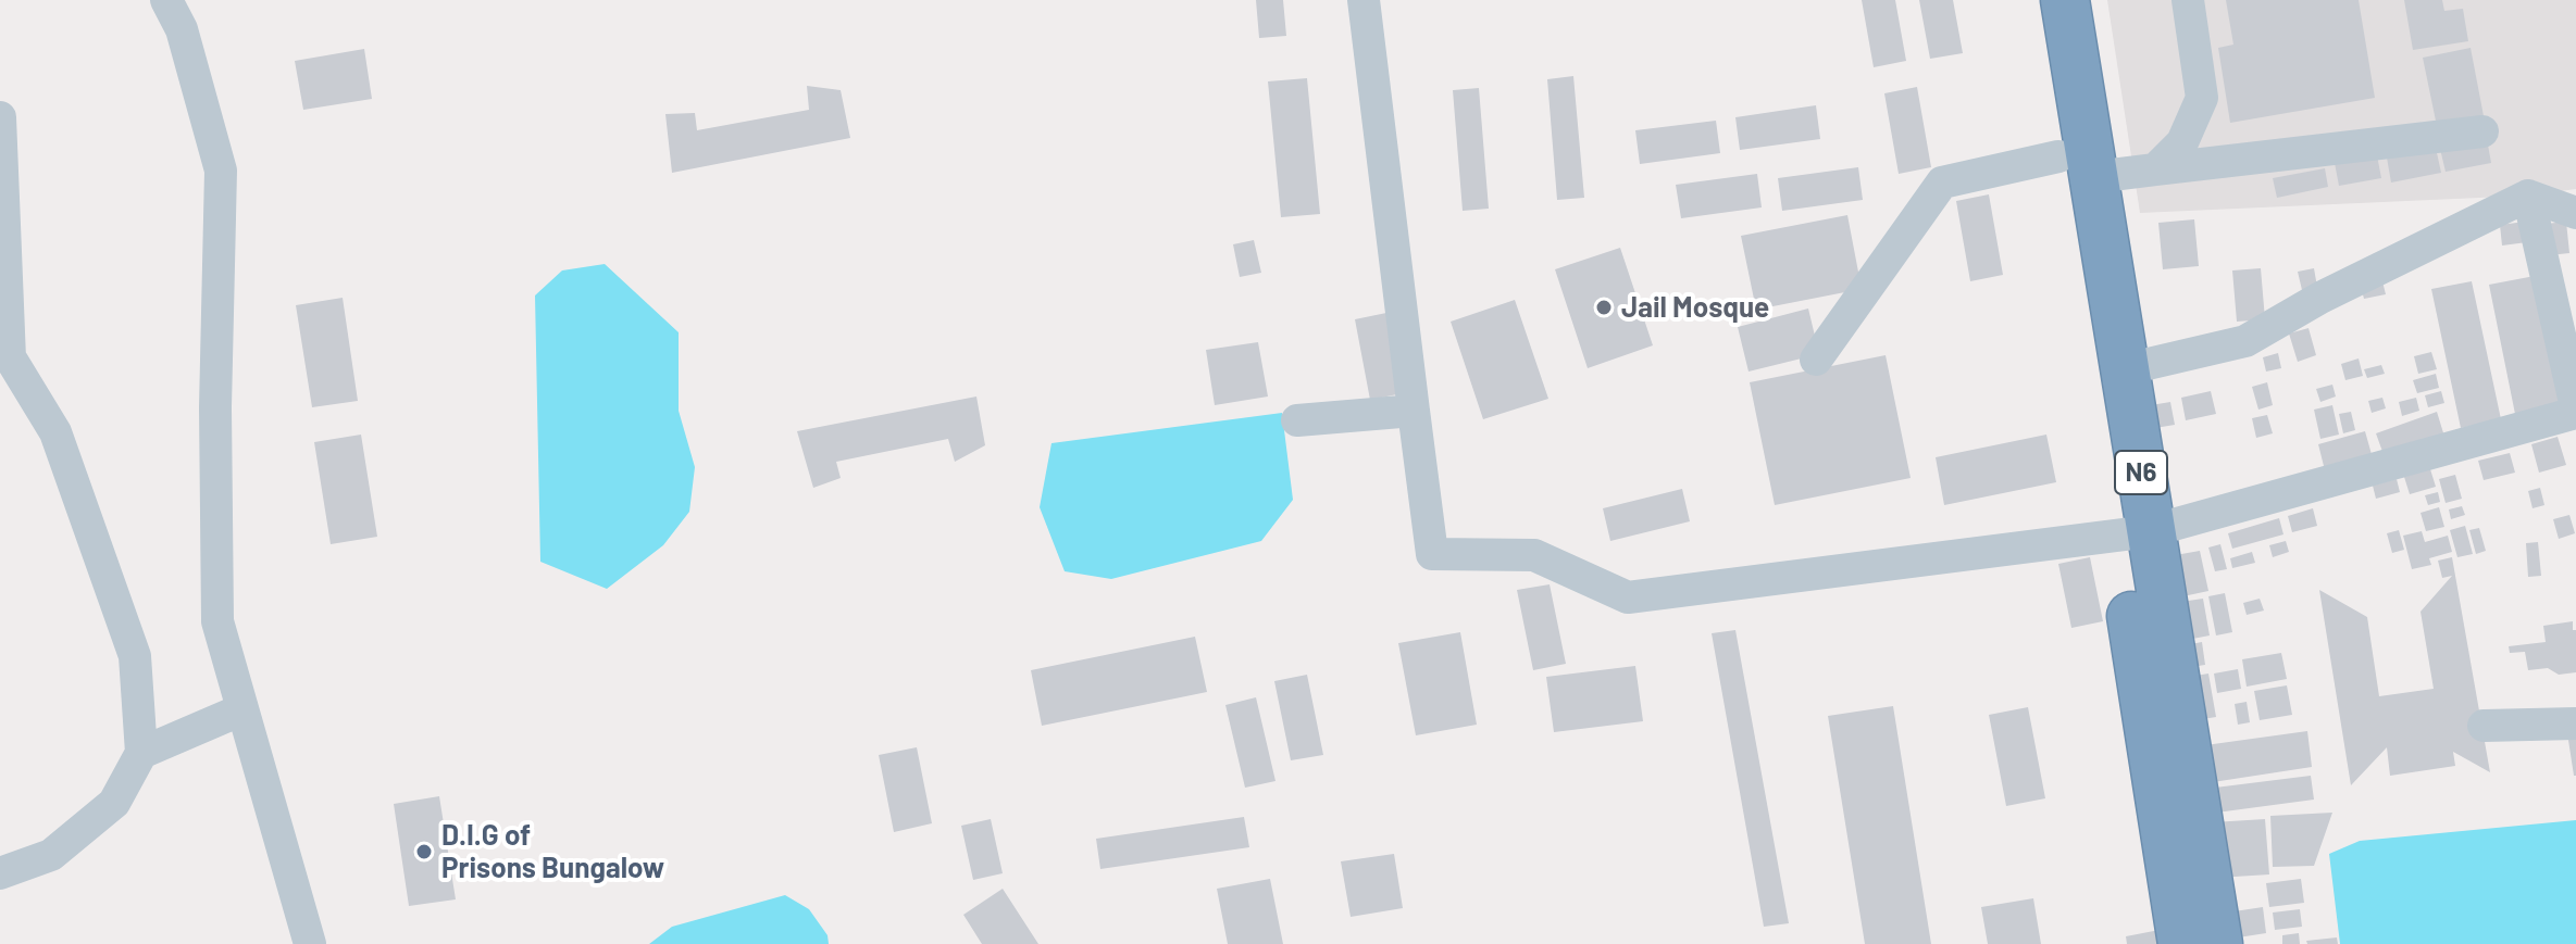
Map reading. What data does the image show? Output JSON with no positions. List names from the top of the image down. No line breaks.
{"streets":{"highway":["N6"]},"places":["Jail Mosque","D.I.G of Prisons Bungalow"]}
